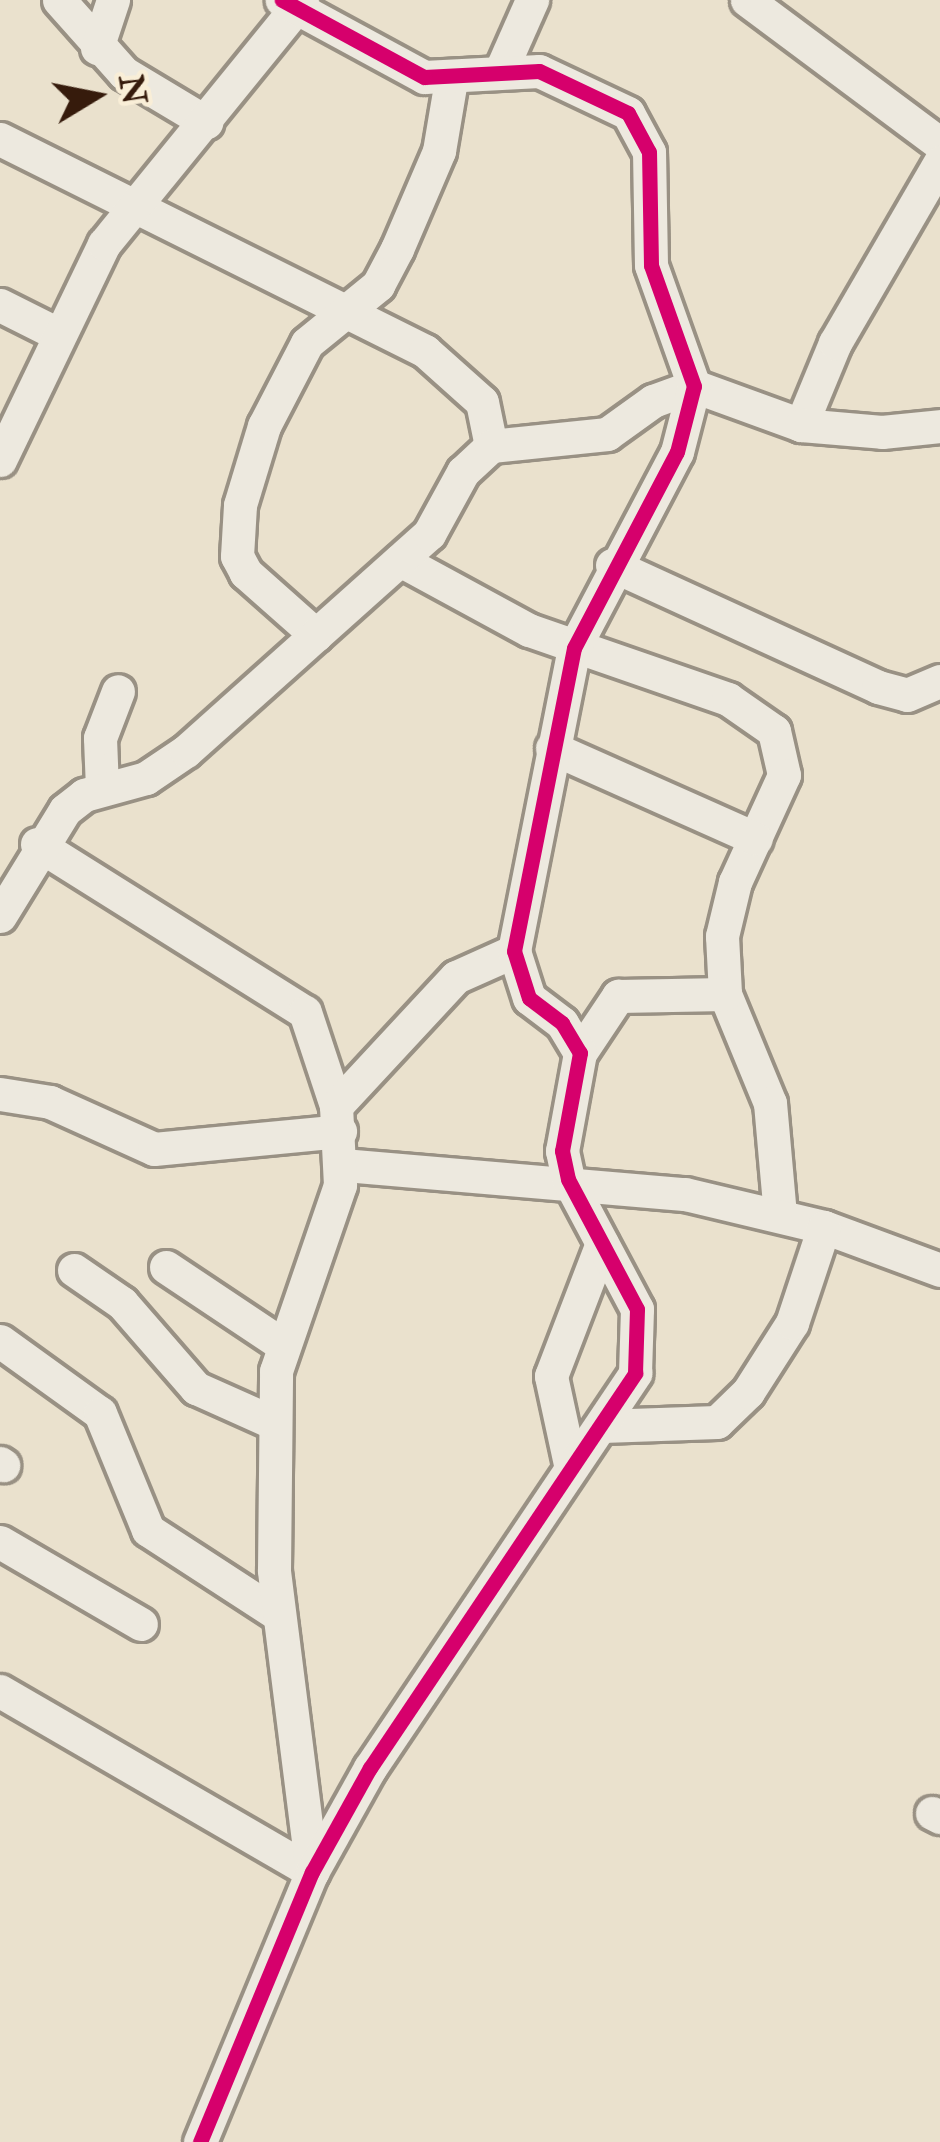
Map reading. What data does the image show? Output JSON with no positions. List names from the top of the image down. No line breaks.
{"north":"right"}
